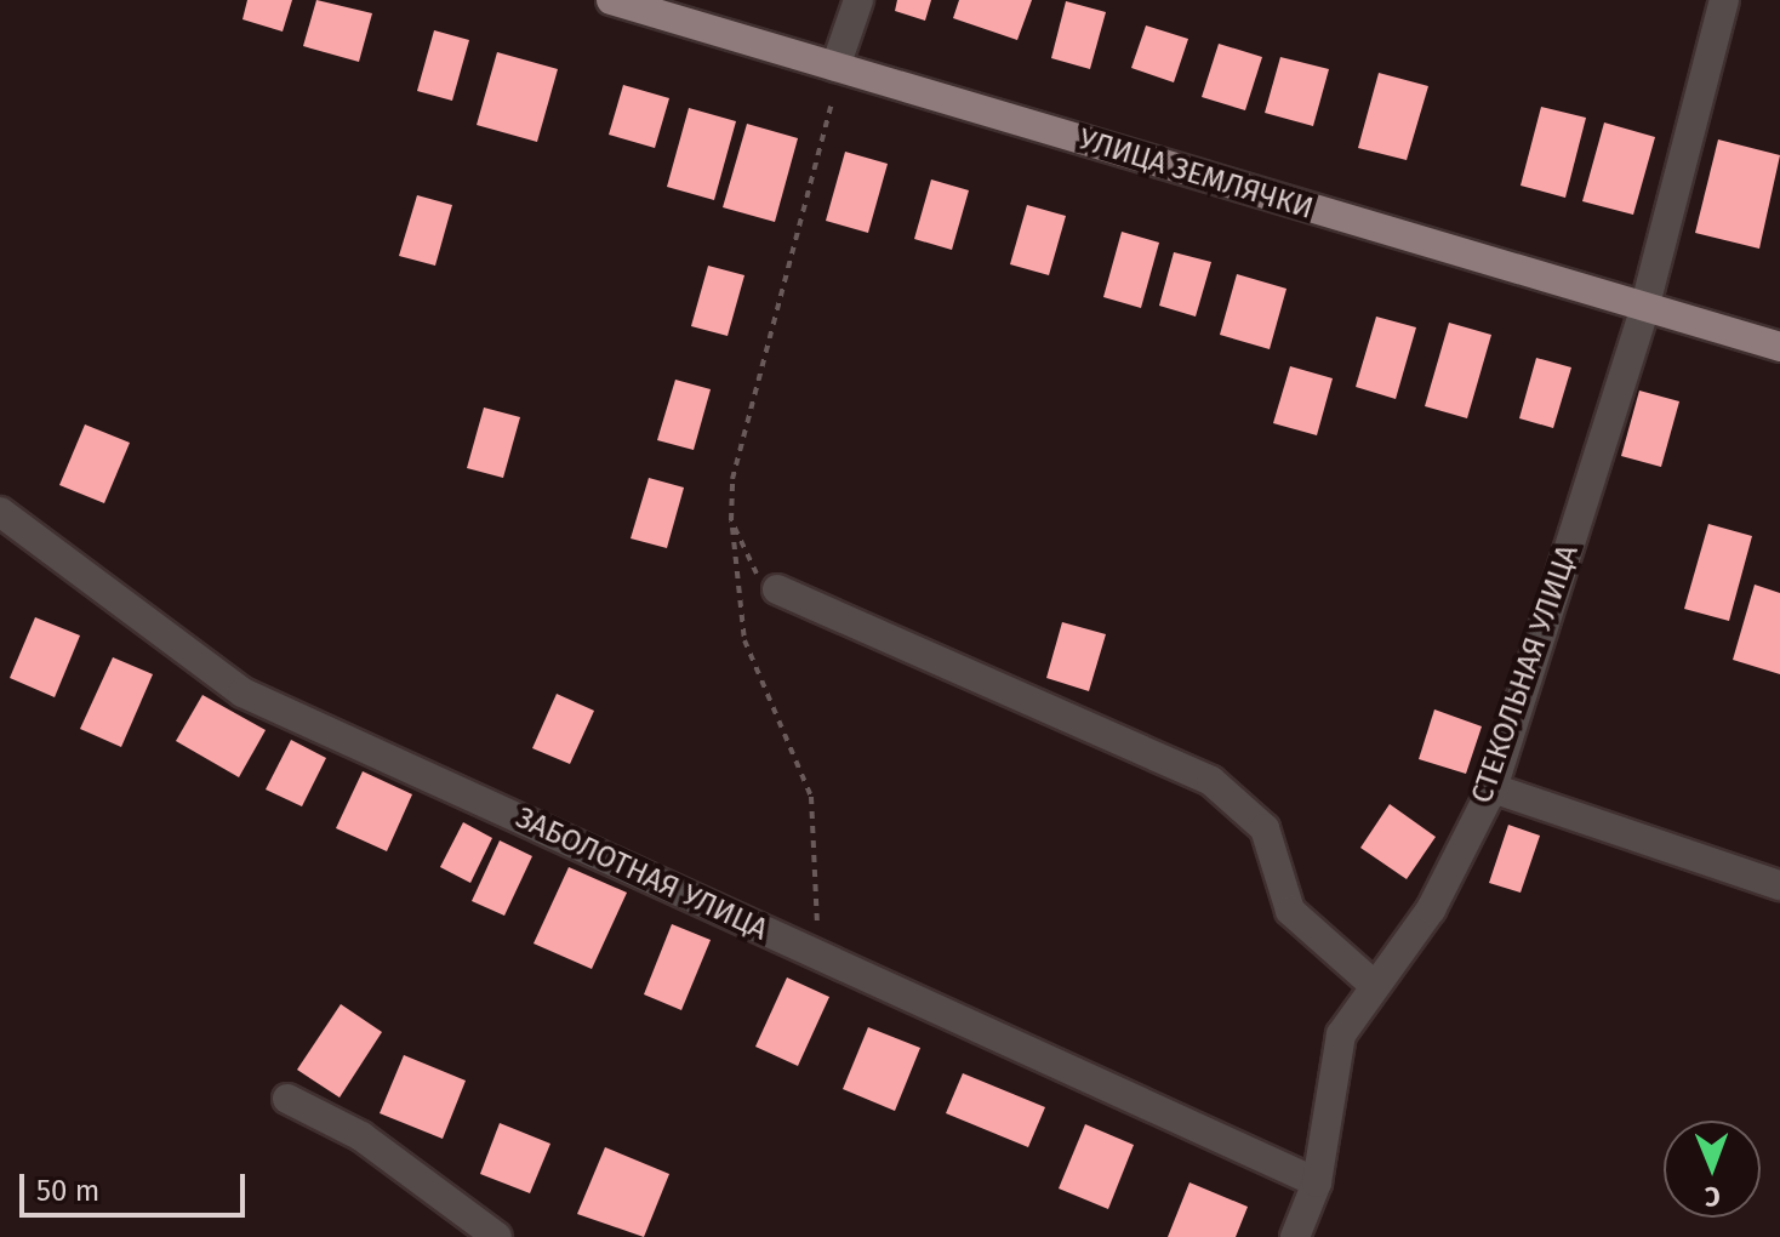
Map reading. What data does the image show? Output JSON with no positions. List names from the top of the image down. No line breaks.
{"streets":{"main road":["УЛИЦА ЗЕМЛЯЧКИ"],"street":["СТЕКОЛЬНАЯ УЛИЦА","ЗАБОЛОТНАЯ УЛИЦА"]},"crossings":[["УЛИЦА ЗЕМЛЯЧКИ","СТЕКОЛЬНАЯ УЛИЦА"],["СТЕКОЛЬНАЯ УЛИЦА","ЗАБОЛОТНАЯ УЛИЦА"]],"scale_bar":"50 m","north":"bottom"}
